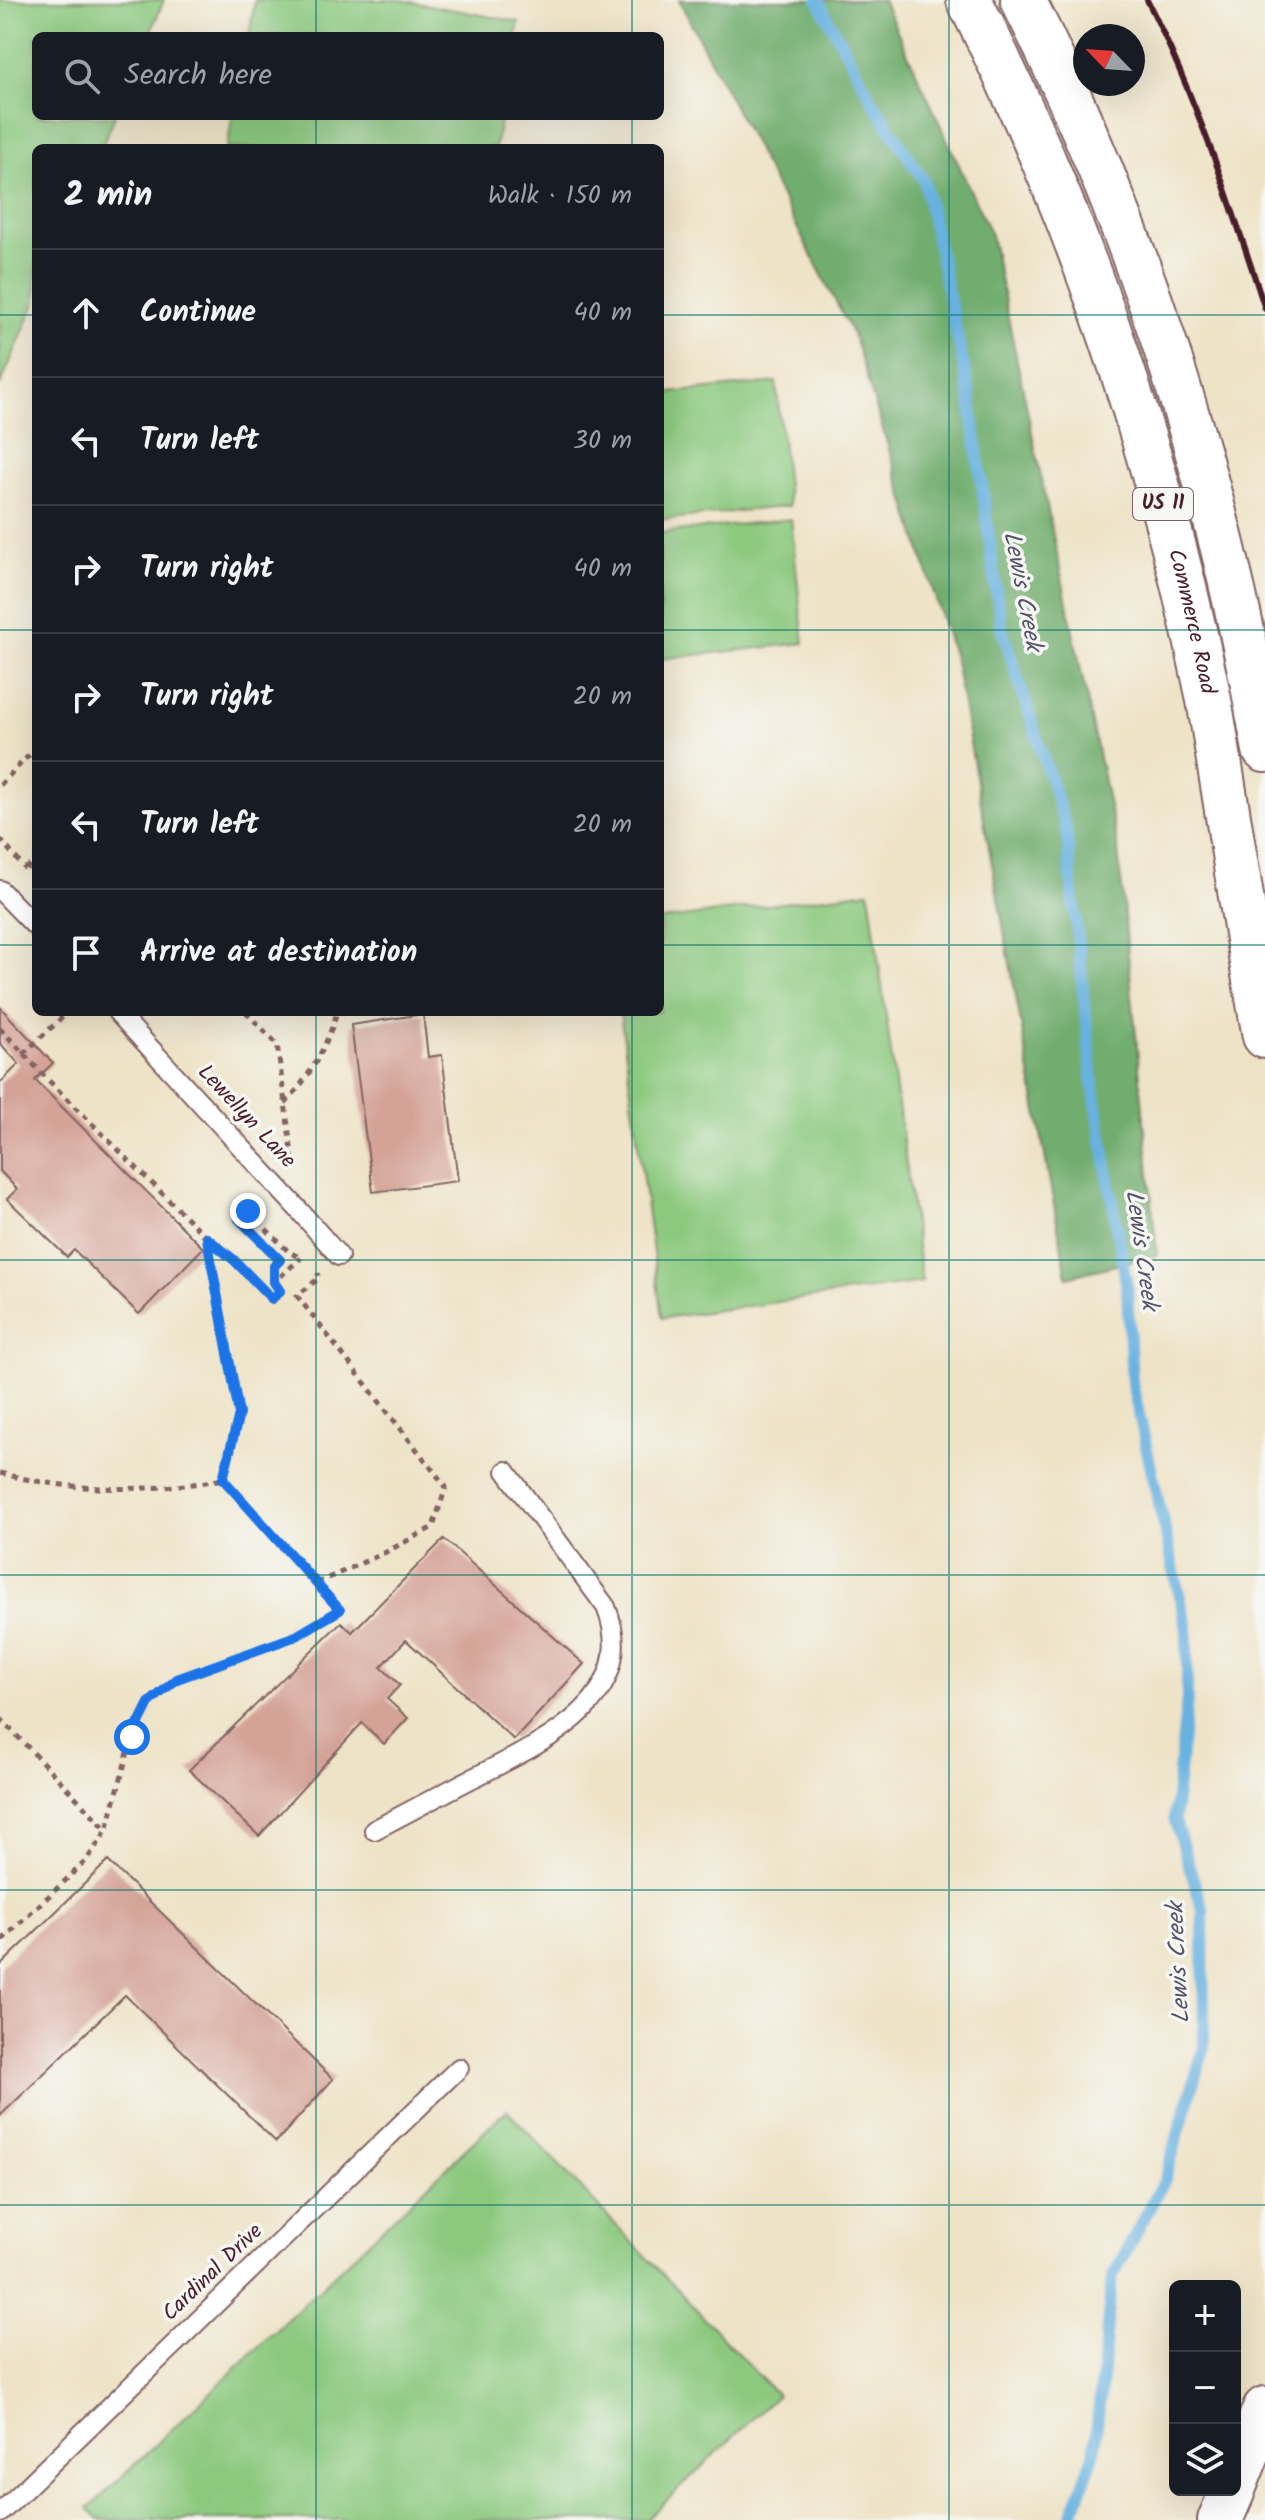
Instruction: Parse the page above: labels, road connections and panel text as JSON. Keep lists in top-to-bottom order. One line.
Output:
{"streets":{"main road":["US 11","Commerce Road"],"lane":["Lewellyn Lane","Cardinal Drive"]},"water":["Lewis Creek"],"north":"top left","page":{"search":"Search here","heading":["2 min","Walk · 150 m"],"list":[["Continue","40 m"],["Turn left","30 m"],["Turn right","40 m"],["Turn right","20 m"],["Turn left","20 m"],"Arrive at destination"],"map_buttons":["+","−"]}}
